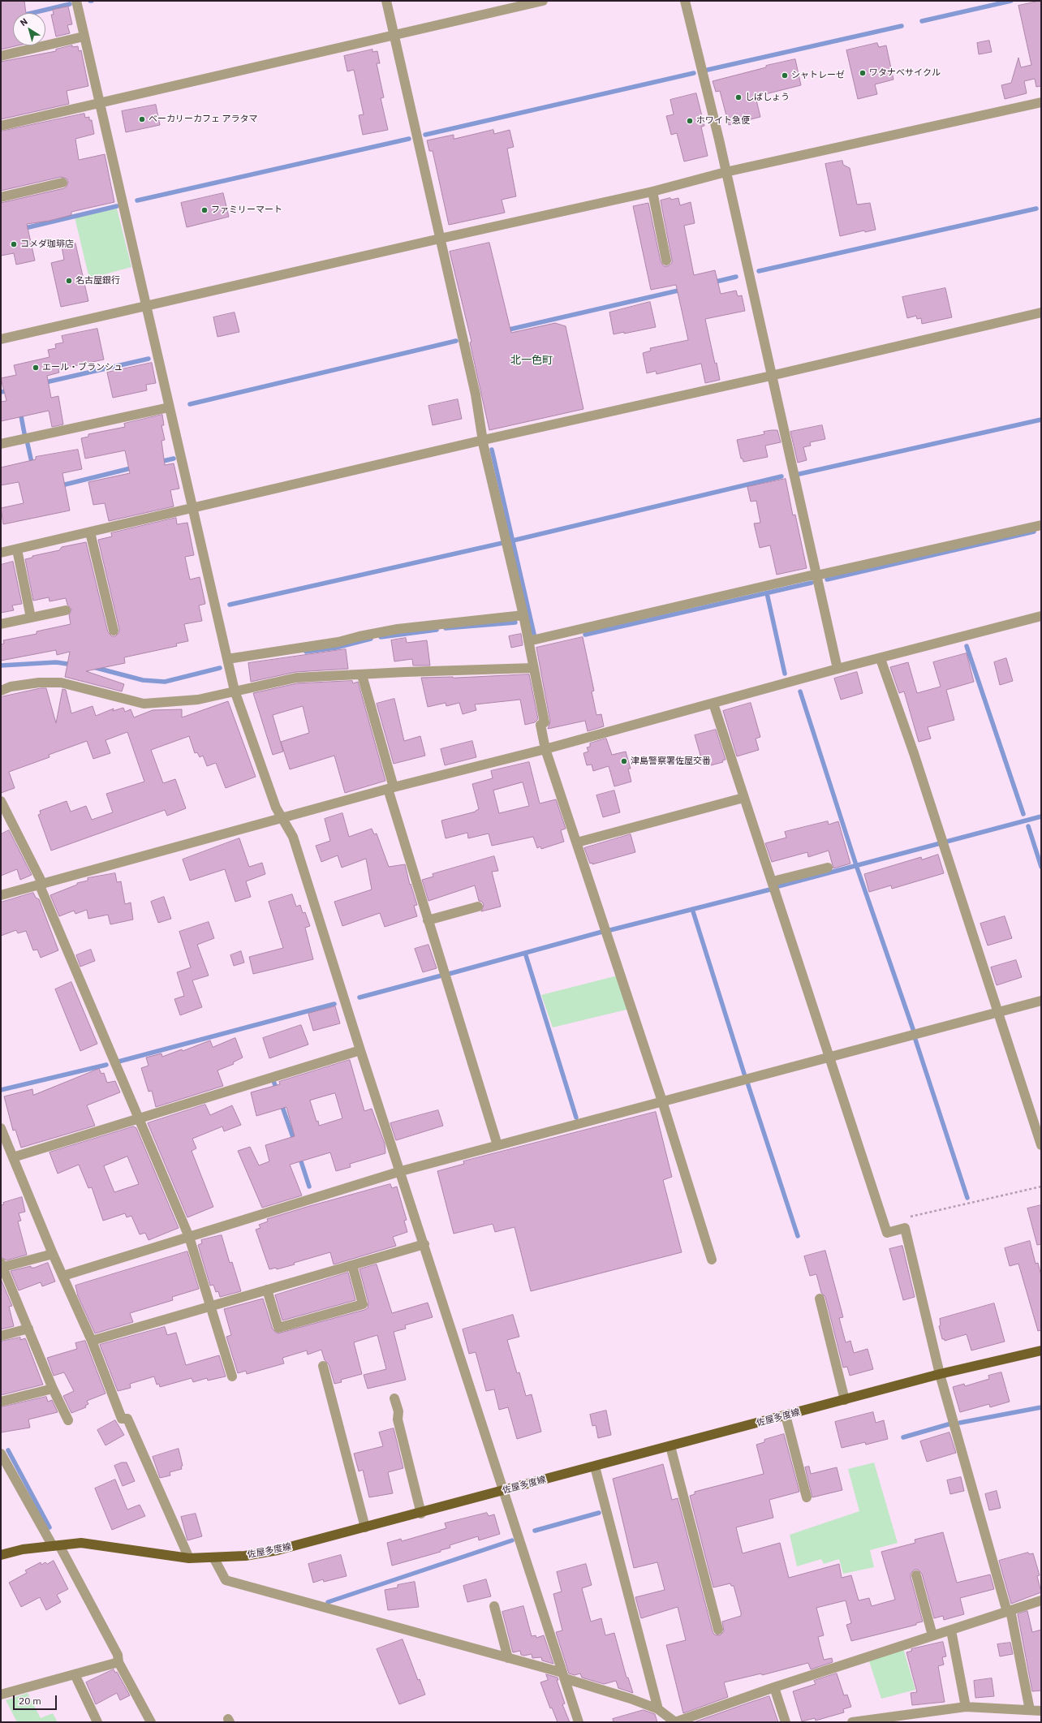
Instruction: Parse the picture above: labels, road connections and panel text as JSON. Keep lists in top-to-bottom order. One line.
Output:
{"streets":{"main road":["佐屋多度線"]},"districts":["北一色町"],"places":["ワタナベサイクル","シャトレーゼ","しばしょう","ベーカリーカフェ アラタマ","ホワイト急便","ファミリーマート","コメダ珈琲店","名古屋銀行","エール・ブランシュ","津島警察署佐屋交番"],"scale_bar":"20 m","north":"top left"}
